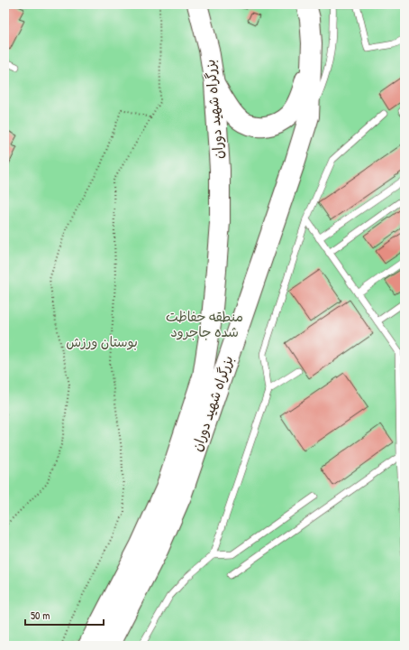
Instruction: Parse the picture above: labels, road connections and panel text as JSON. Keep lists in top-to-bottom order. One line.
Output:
{"streets":{"highway":["بزرگراه شهید دوران"]},"parks":["منطقه حفاظت شده جاجرود","بوستان ورزش"],"scale_bar":"50 m"}
